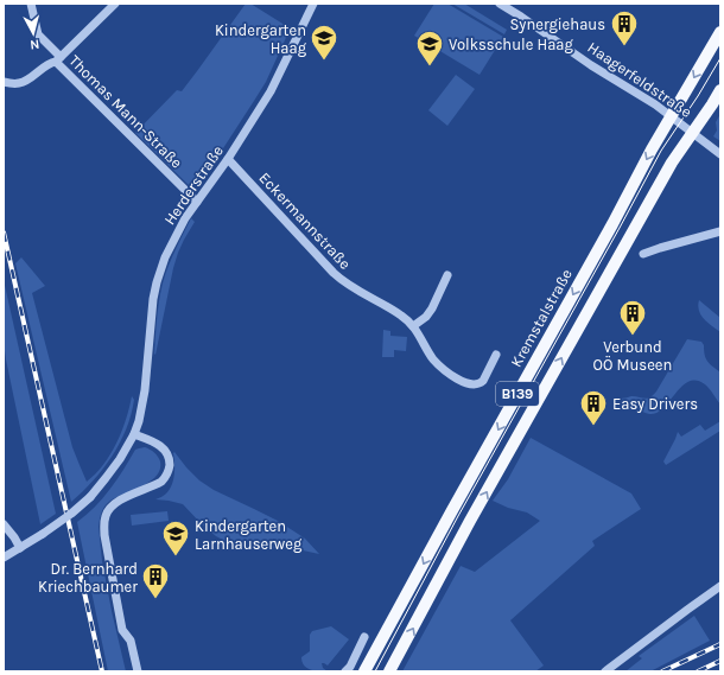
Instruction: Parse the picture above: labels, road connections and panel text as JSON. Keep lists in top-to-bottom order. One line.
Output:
{"streets":{"main road":["Kremstalstraße","B139"],"street":["Haagerfeldstraße","Thomas Mann-Straße","Herderstraße","Eckermannstraße"]},"crossings":[["Haagerfeldstraße","Kremstalstraße"],["Haagerfeldstraße","B139"],["Thomas Mann-Straße","Herderstraße"],["Herderstraße","Eckermannstraße"]],"places":{"building":["Synergiehaus","Verbund OÖ Museen","Easy Drivers","Dr. Bernhard Kriechbaumer"],"school or university":["Kindergarten Haag","Volksschule Haag","Kindergarten Larnhauserweg"]},"north":"bottom"}
